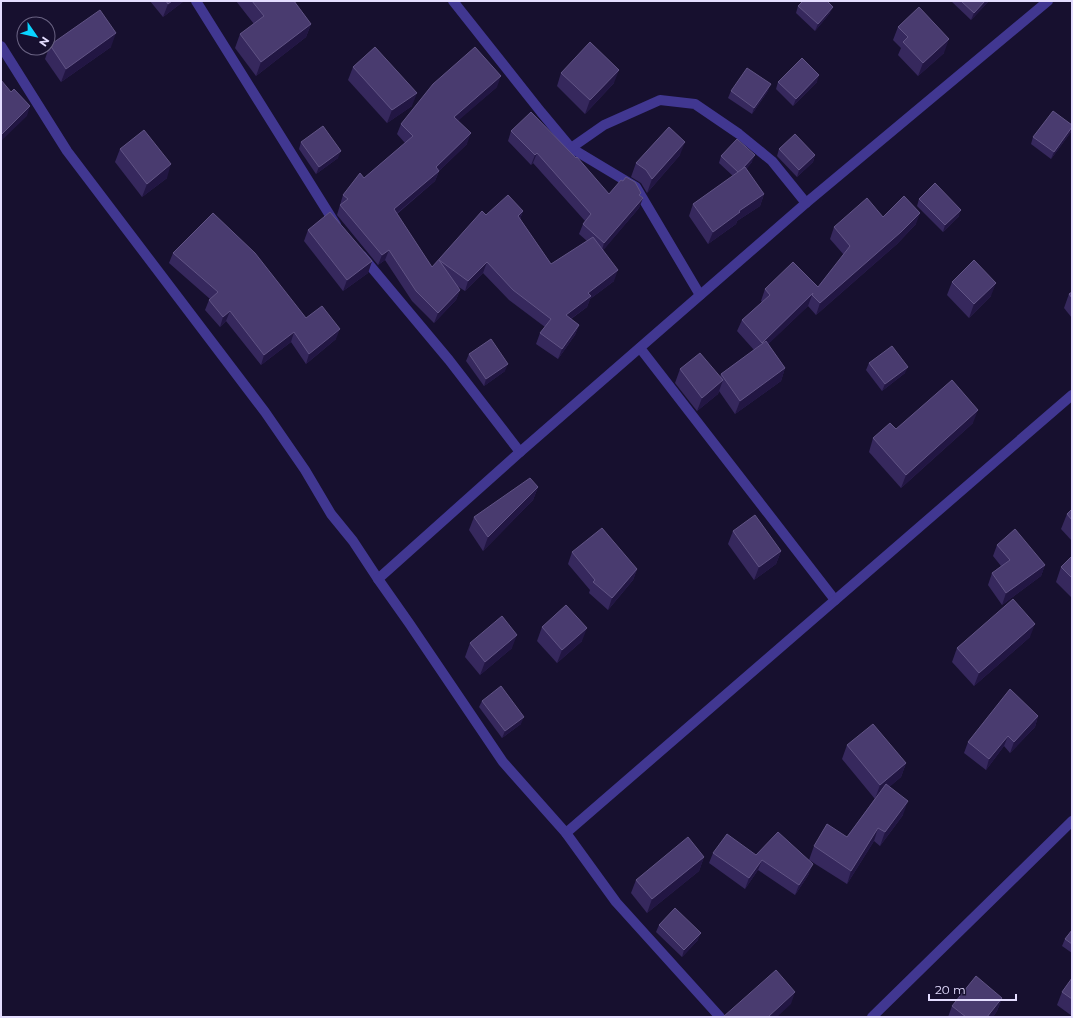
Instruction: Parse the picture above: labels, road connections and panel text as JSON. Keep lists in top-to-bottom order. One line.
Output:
{"scale_bar":"20 m","north":"bottom right"}
